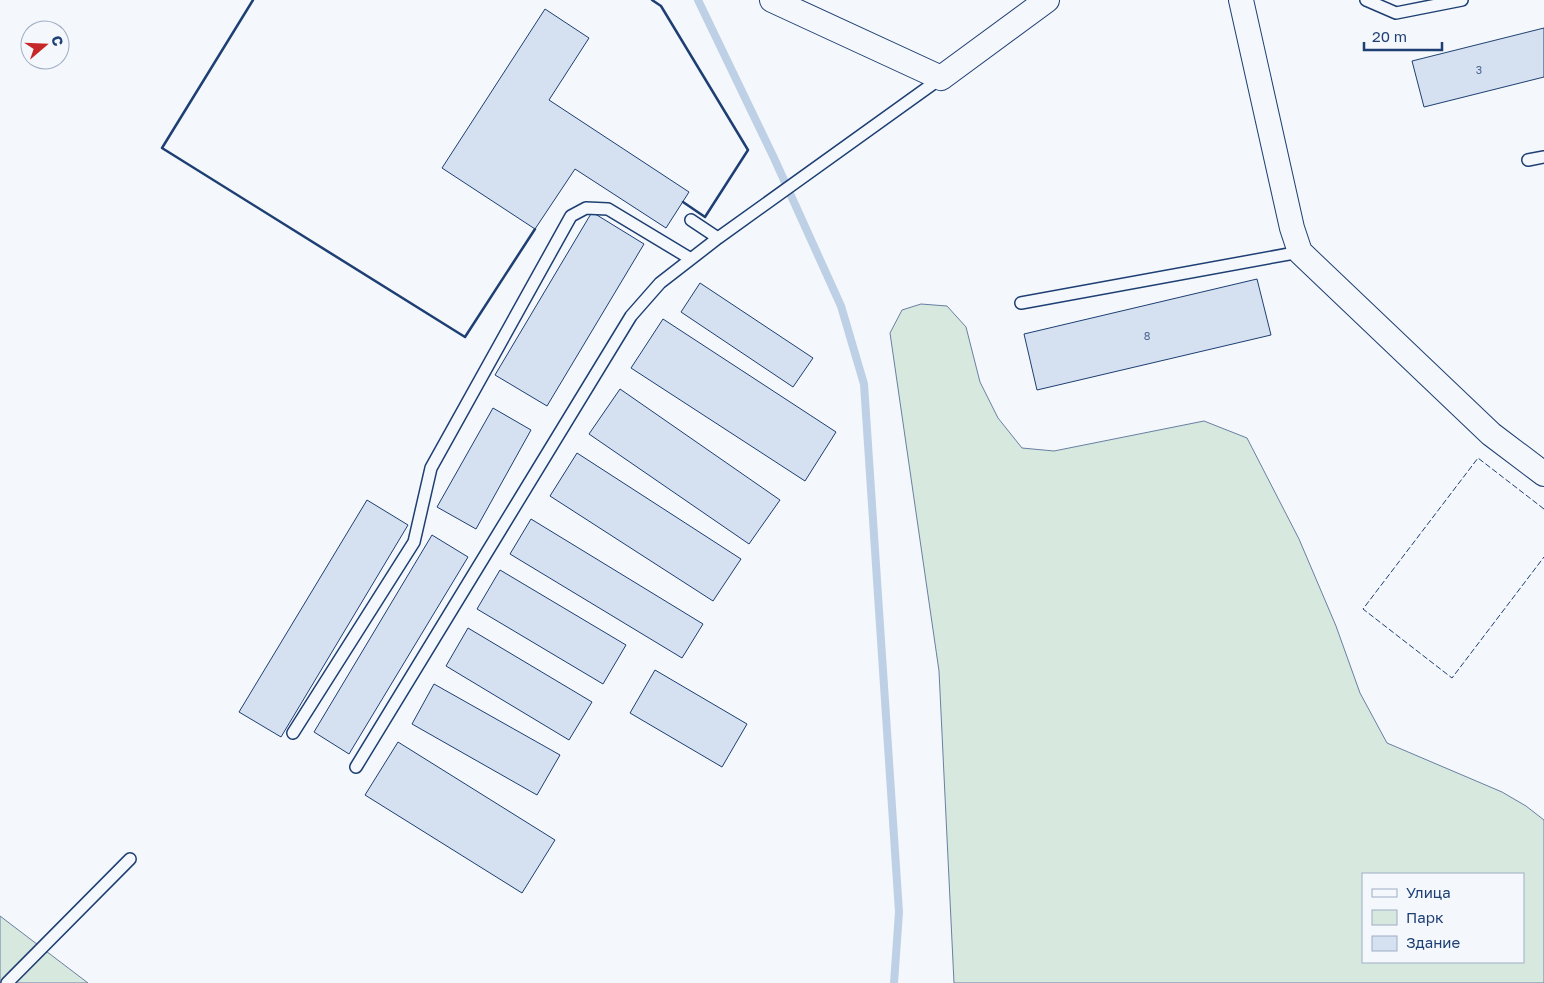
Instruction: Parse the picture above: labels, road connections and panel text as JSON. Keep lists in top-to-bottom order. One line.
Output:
{"house_numbers":["3","8"],"legend":["Улица","Парк","Здание"],"scale_bar":"20 m","north":"right"}
